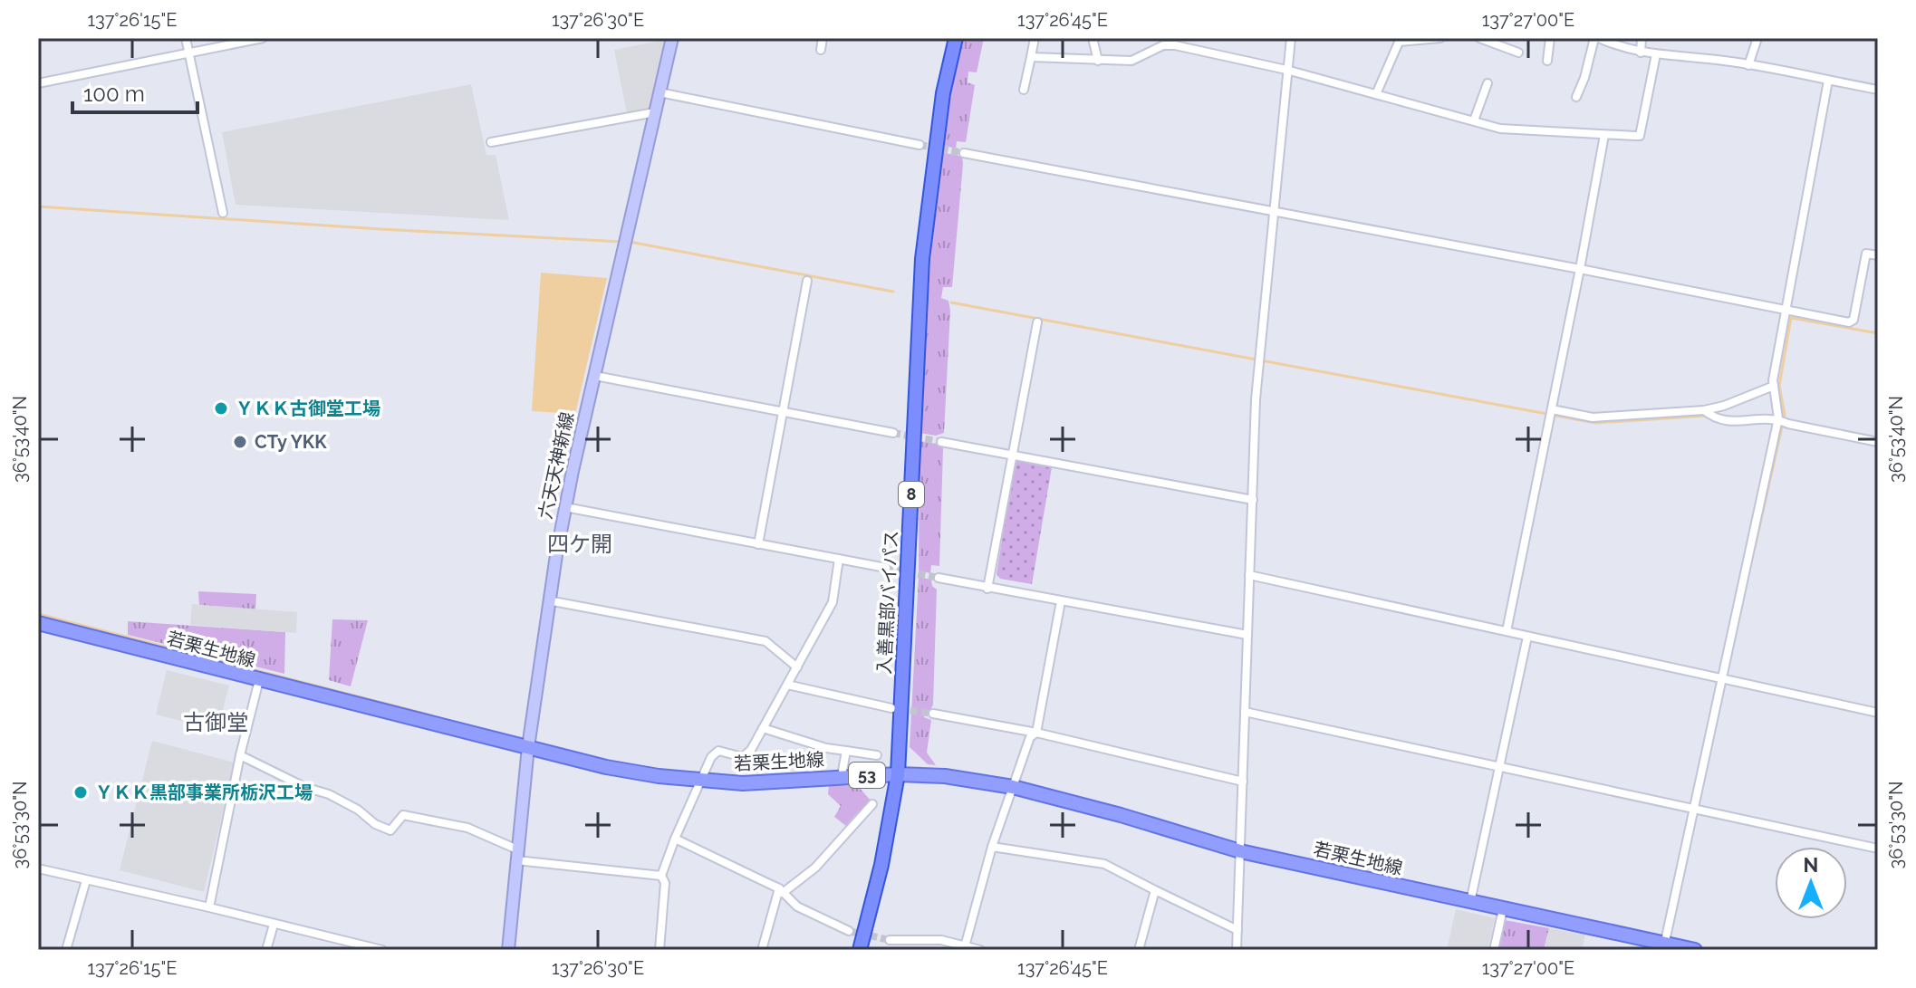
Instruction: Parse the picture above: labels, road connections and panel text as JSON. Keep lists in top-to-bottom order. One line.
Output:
{"streets":{"highway":["8","入善黒部バイパス"],"main road":["六天天神新線","若栗生地線","53"]},"crossings":[["六天天神新線","若栗生地線"],["入善黒部バイパス","若栗生地線"]],"districts":["四ケ開","古御堂"],"places":["ＹＫＫ古御堂工場","CTy YKK","ＹＫＫ黒部事業所栃沢工場"],"scale_bar":"100 m","north":"top","coordinates":["137°26'15\"E","137°26'30\"E","137°26'45\"E","137°27'00\"E","36°53'40\"N","36°53'30\"N"]}
